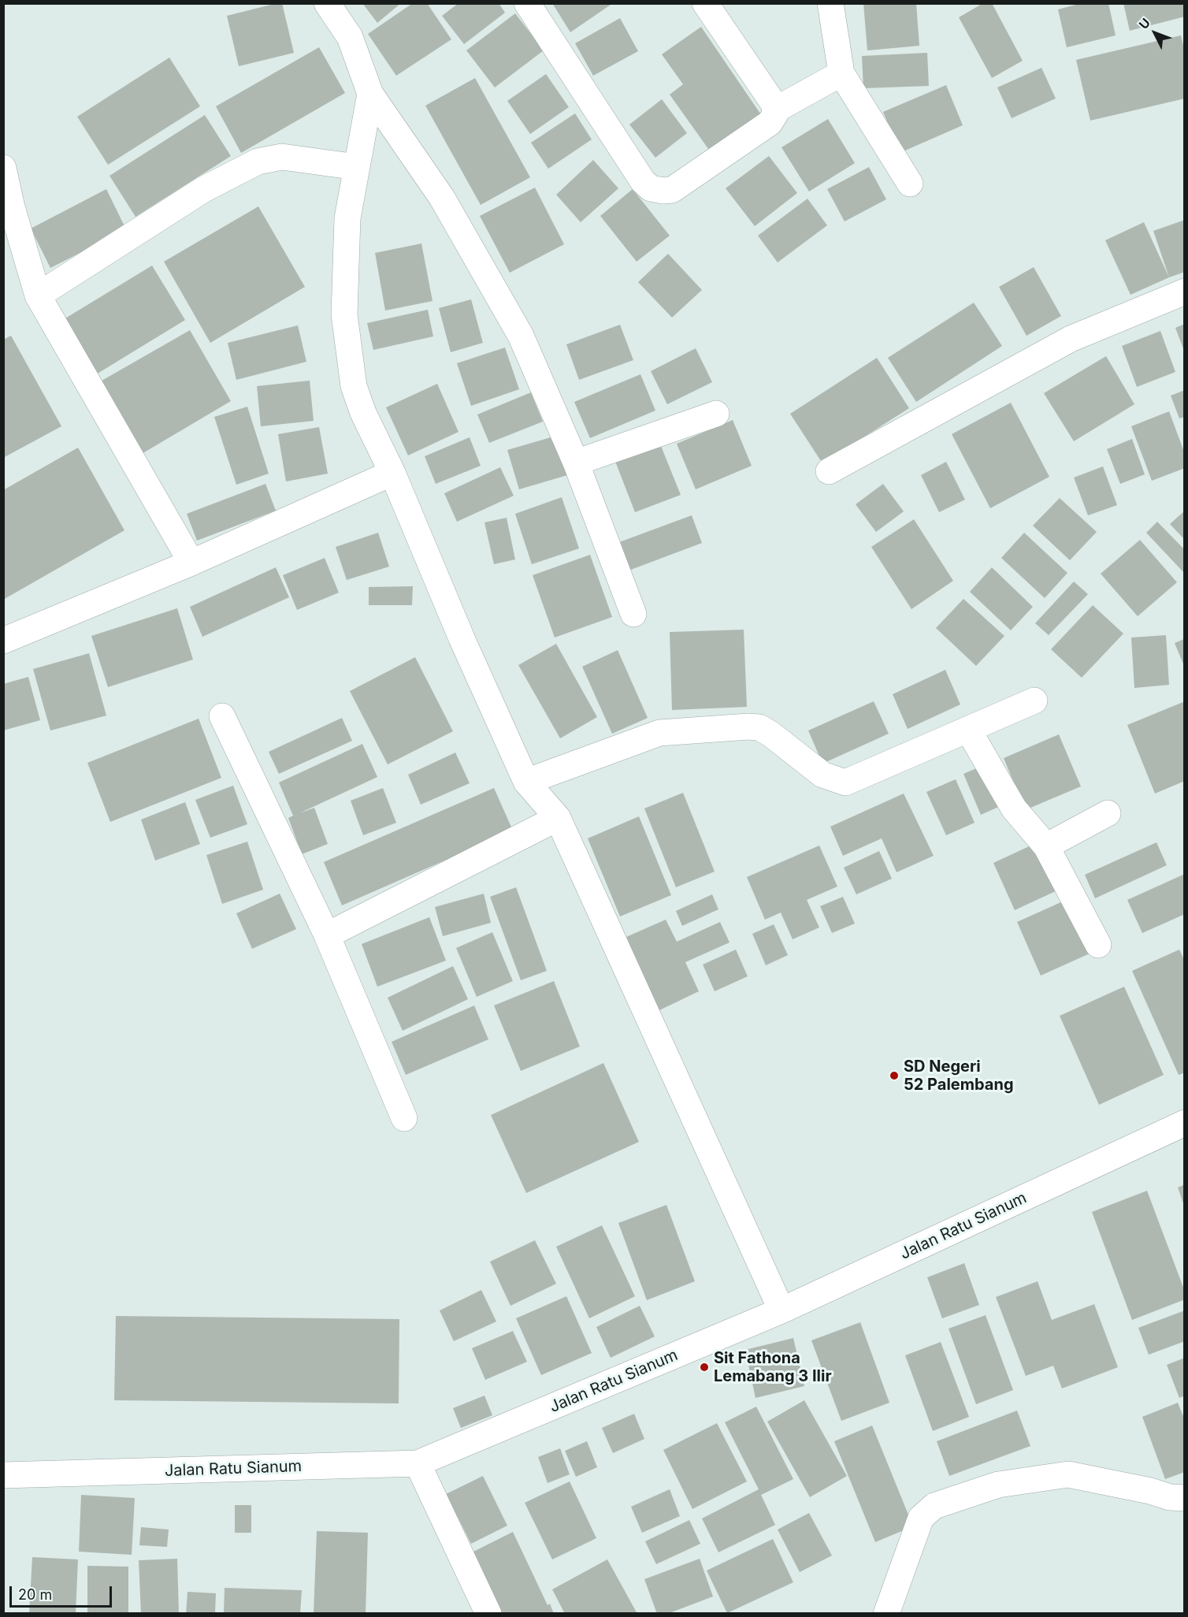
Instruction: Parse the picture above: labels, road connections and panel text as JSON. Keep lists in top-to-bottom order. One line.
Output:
{"streets":{"street":["Jalan Ratu Sianum"]},"places":["SD Negeri 52 Palembang","Sit Fathona Lemabang 3 Ilir"],"scale_bar":"20 m","north":"top left"}
